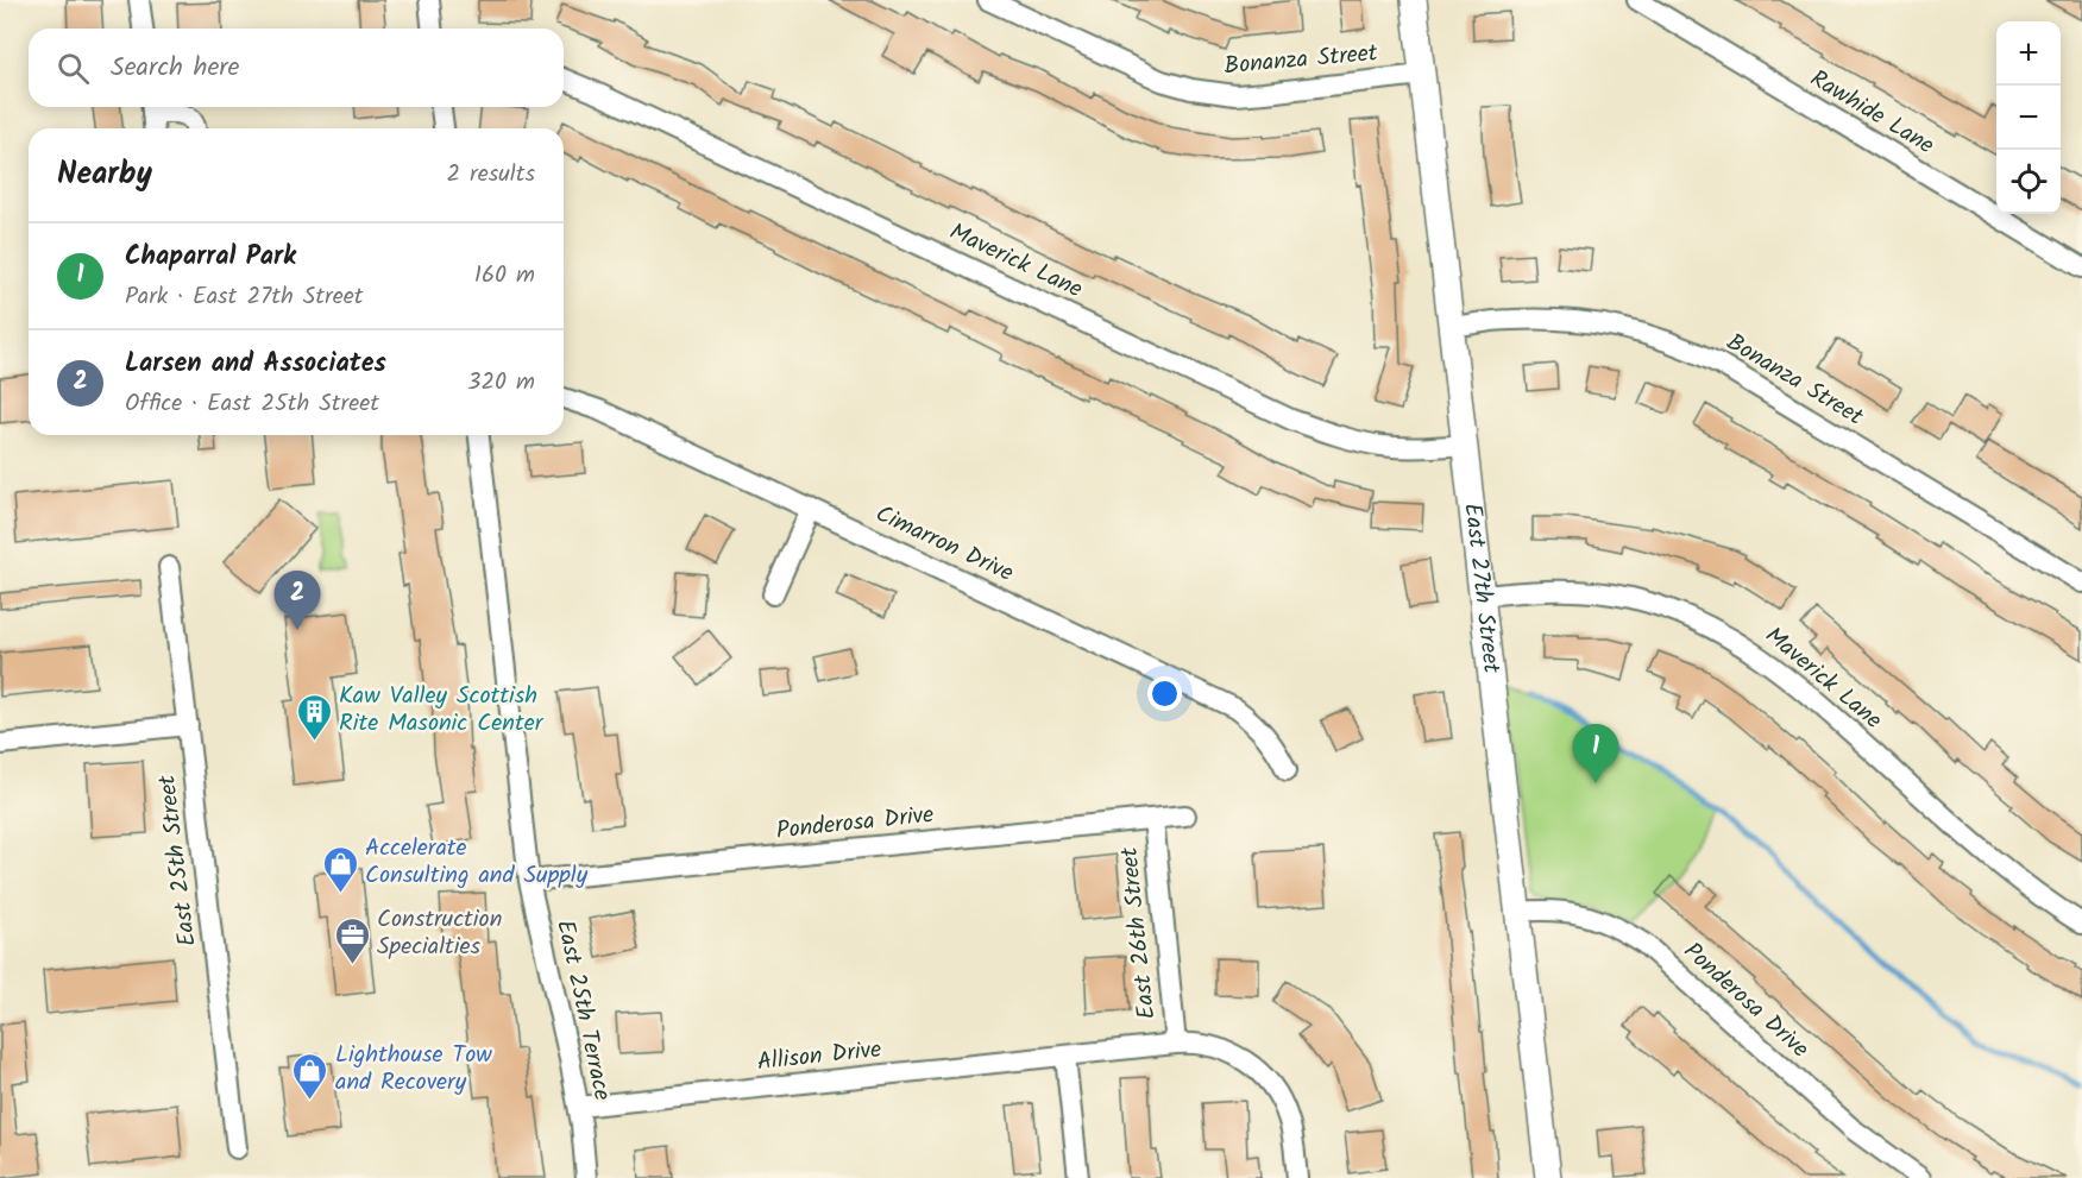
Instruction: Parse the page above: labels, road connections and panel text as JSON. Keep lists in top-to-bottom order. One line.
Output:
{"streets":{"street":["Bonanza Street","Rawhide Lane","Maverick Lane","Cimarron Drive","East 27th Street","Ponderosa Drive","East 25th Street","East 26th Street","East 25th Terrace","Allison Drive"]},"crossings":[["Bonanza Street","East 27th Street"],["Maverick Lane","East 27th Street"],["East 27th Street","Ponderosa Drive"],["Ponderosa Drive","East 26th Street"],["Ponderosa Drive","East 25th Terrace"],["East 26th Street","Allison Drive"],["East 25th Terrace","Allison Drive"]],"places":{"building":["Kaw Valley Scottish Rite Masonic Center"],"shop":["Accelerate Consulting and Supply","Lighthouse Tow and Recovery"],"office":["Construction Specialties"]},"page":{"map_buttons":["+","−"],"search":"Search here","heading":["Nearby","2 results"],"list":[{"mark":"1","name":"Chaparral Park","note":"Park · East 27th Street","value":"160 m"},{"mark":"2","name":"Larsen and Associates","note":"Office · East 25th Street","value":"320 m"}],"pins":["2","1"]}}
